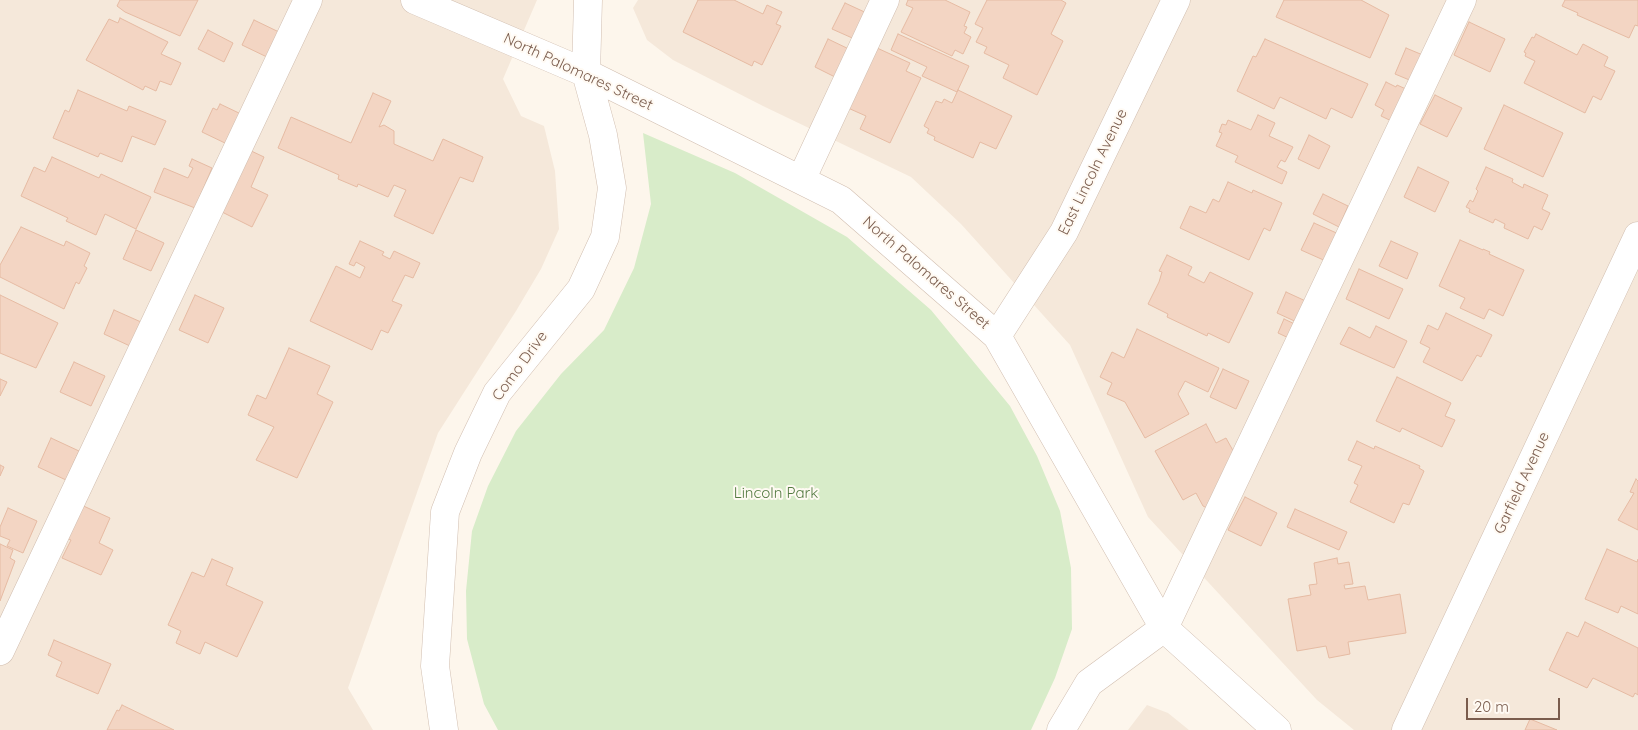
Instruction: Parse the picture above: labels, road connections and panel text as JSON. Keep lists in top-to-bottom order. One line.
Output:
{"streets":{"street":["North Palomares Street","East Lincoln Avenue","Como Drive","Garfield Avenue"]},"crossings":[["North Palomares Street","East Lincoln Avenue"],["North Palomares Street","Como Drive"]],"parks":["Lincoln Park"],"scale_bar":"20 m"}
